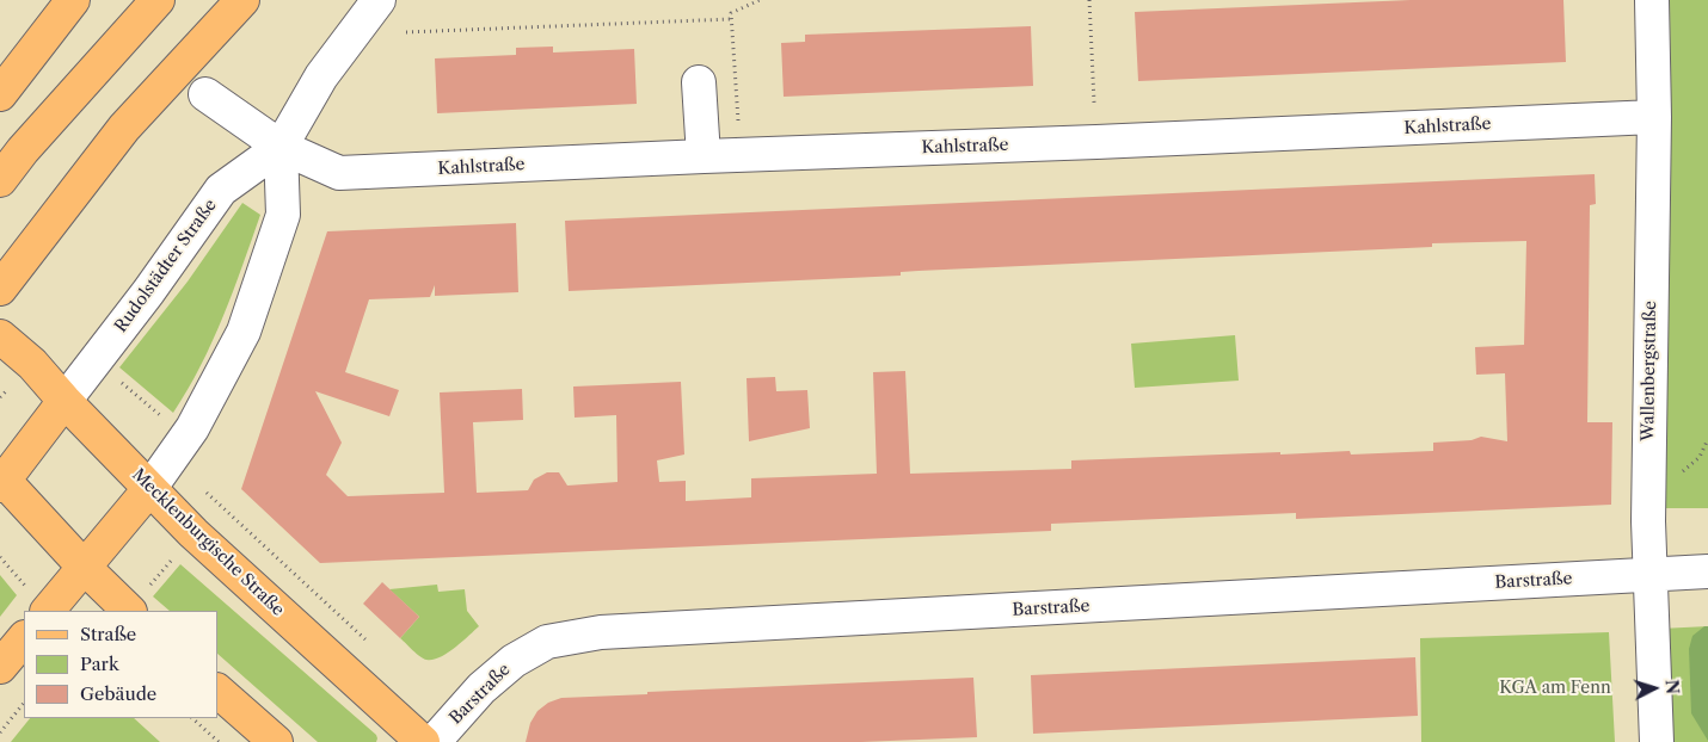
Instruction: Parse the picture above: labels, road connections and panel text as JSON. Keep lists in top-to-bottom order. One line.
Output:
{"streets":{"main road":["Mecklenburgische Straße"],"street":["Kahlstraße","Rudolstädter Straße","Wallenbergstraße","Barstraße"]},"crossings":[["Kahlstraße","Rudolstädter Straße"],["Kahlstraße","Wallenbergstraße"],["Rudolstädter Straße","Mecklenburgische Straße"],["Wallenbergstraße","Barstraße"]],"parks":["KGA am Fenn"],"legend":["Straße","Park","Gebäude"],"north":"right"}
